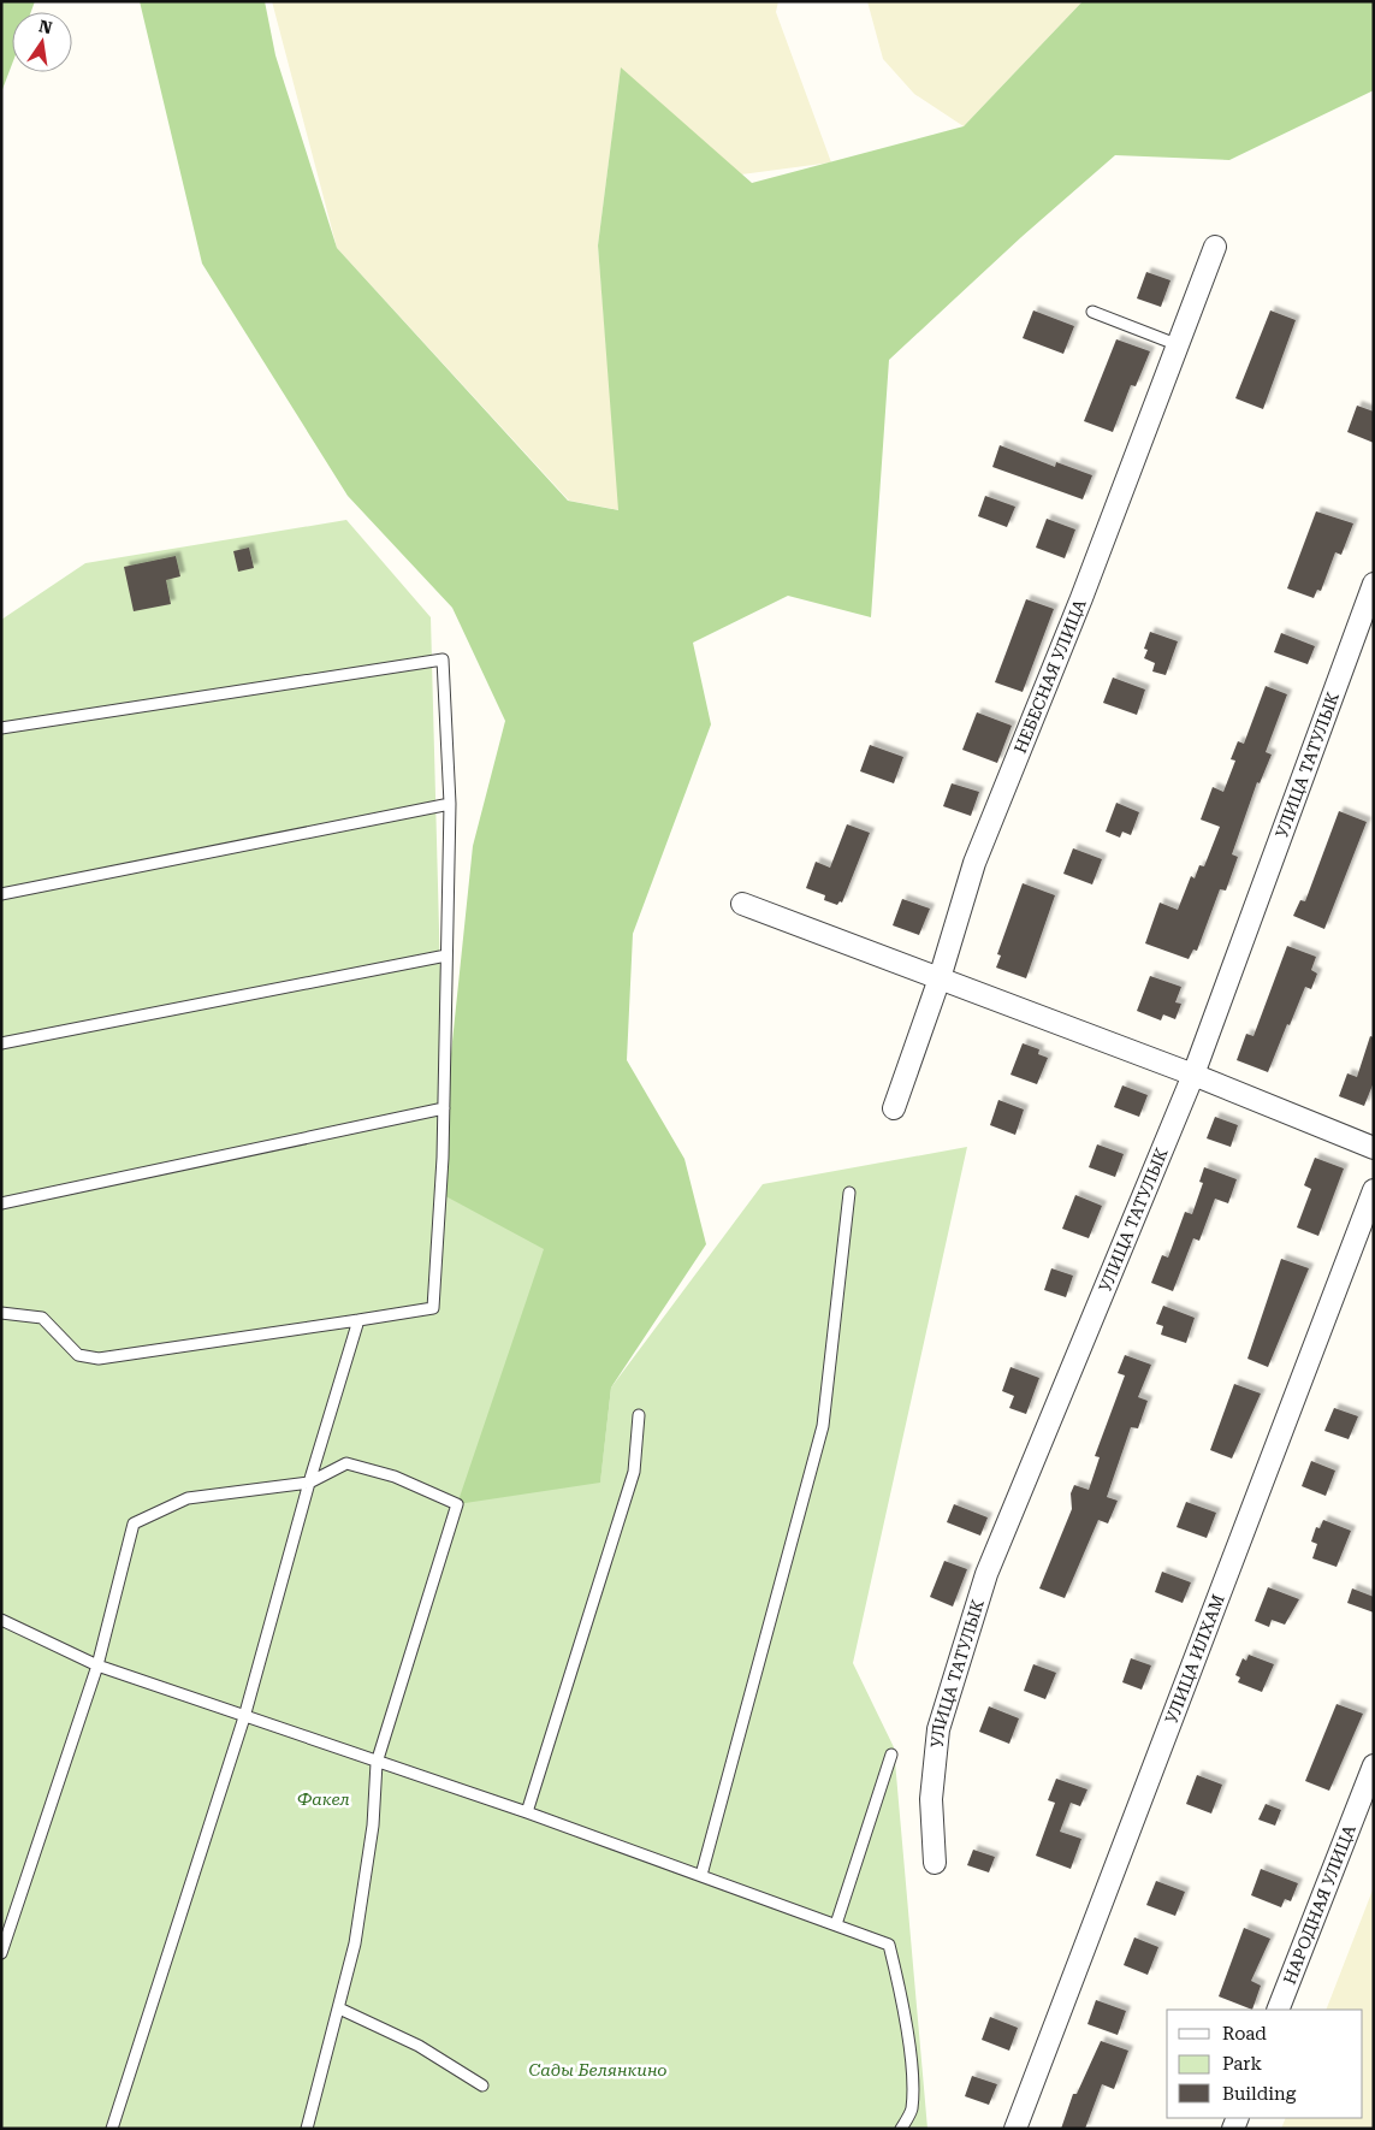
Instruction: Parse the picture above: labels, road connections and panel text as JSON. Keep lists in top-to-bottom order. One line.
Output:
{"streets":{"street":["НЕБЕСНАЯ УЛИЦА","УЛИЦА ТАТУЛЫК","УЛИЦА ИЛХАМ","НАРОДНАЯ УЛИЦА"]},"parks":["Факел","Сады Белянкино"],"legend":["Road","Park","Building"],"north":"top"}
